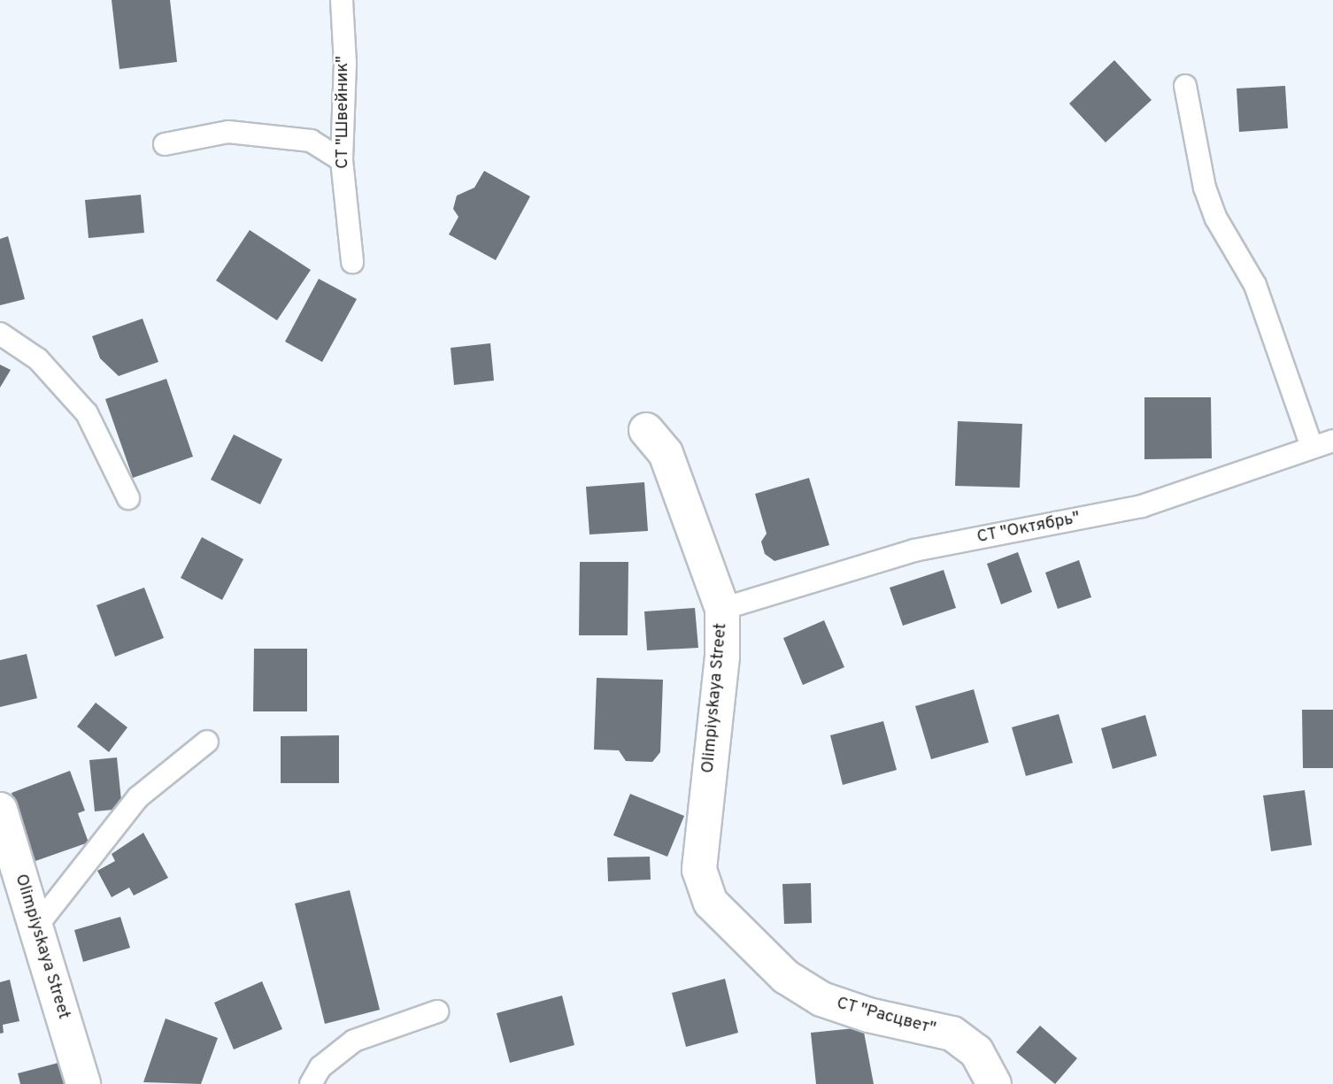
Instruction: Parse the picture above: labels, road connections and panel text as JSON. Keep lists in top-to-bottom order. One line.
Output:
{"streets":{"street":["Olimpiyskaya Street","СТ \"Расцвет\""],"lane":["СТ \"Швейник\"","СТ \"Октябрь\""]},"crossings":[["СТ \"Октябрь\"","Olimpiyskaya Street"],["Olimpiyskaya Street","СТ \"Расцвет\""]]}
